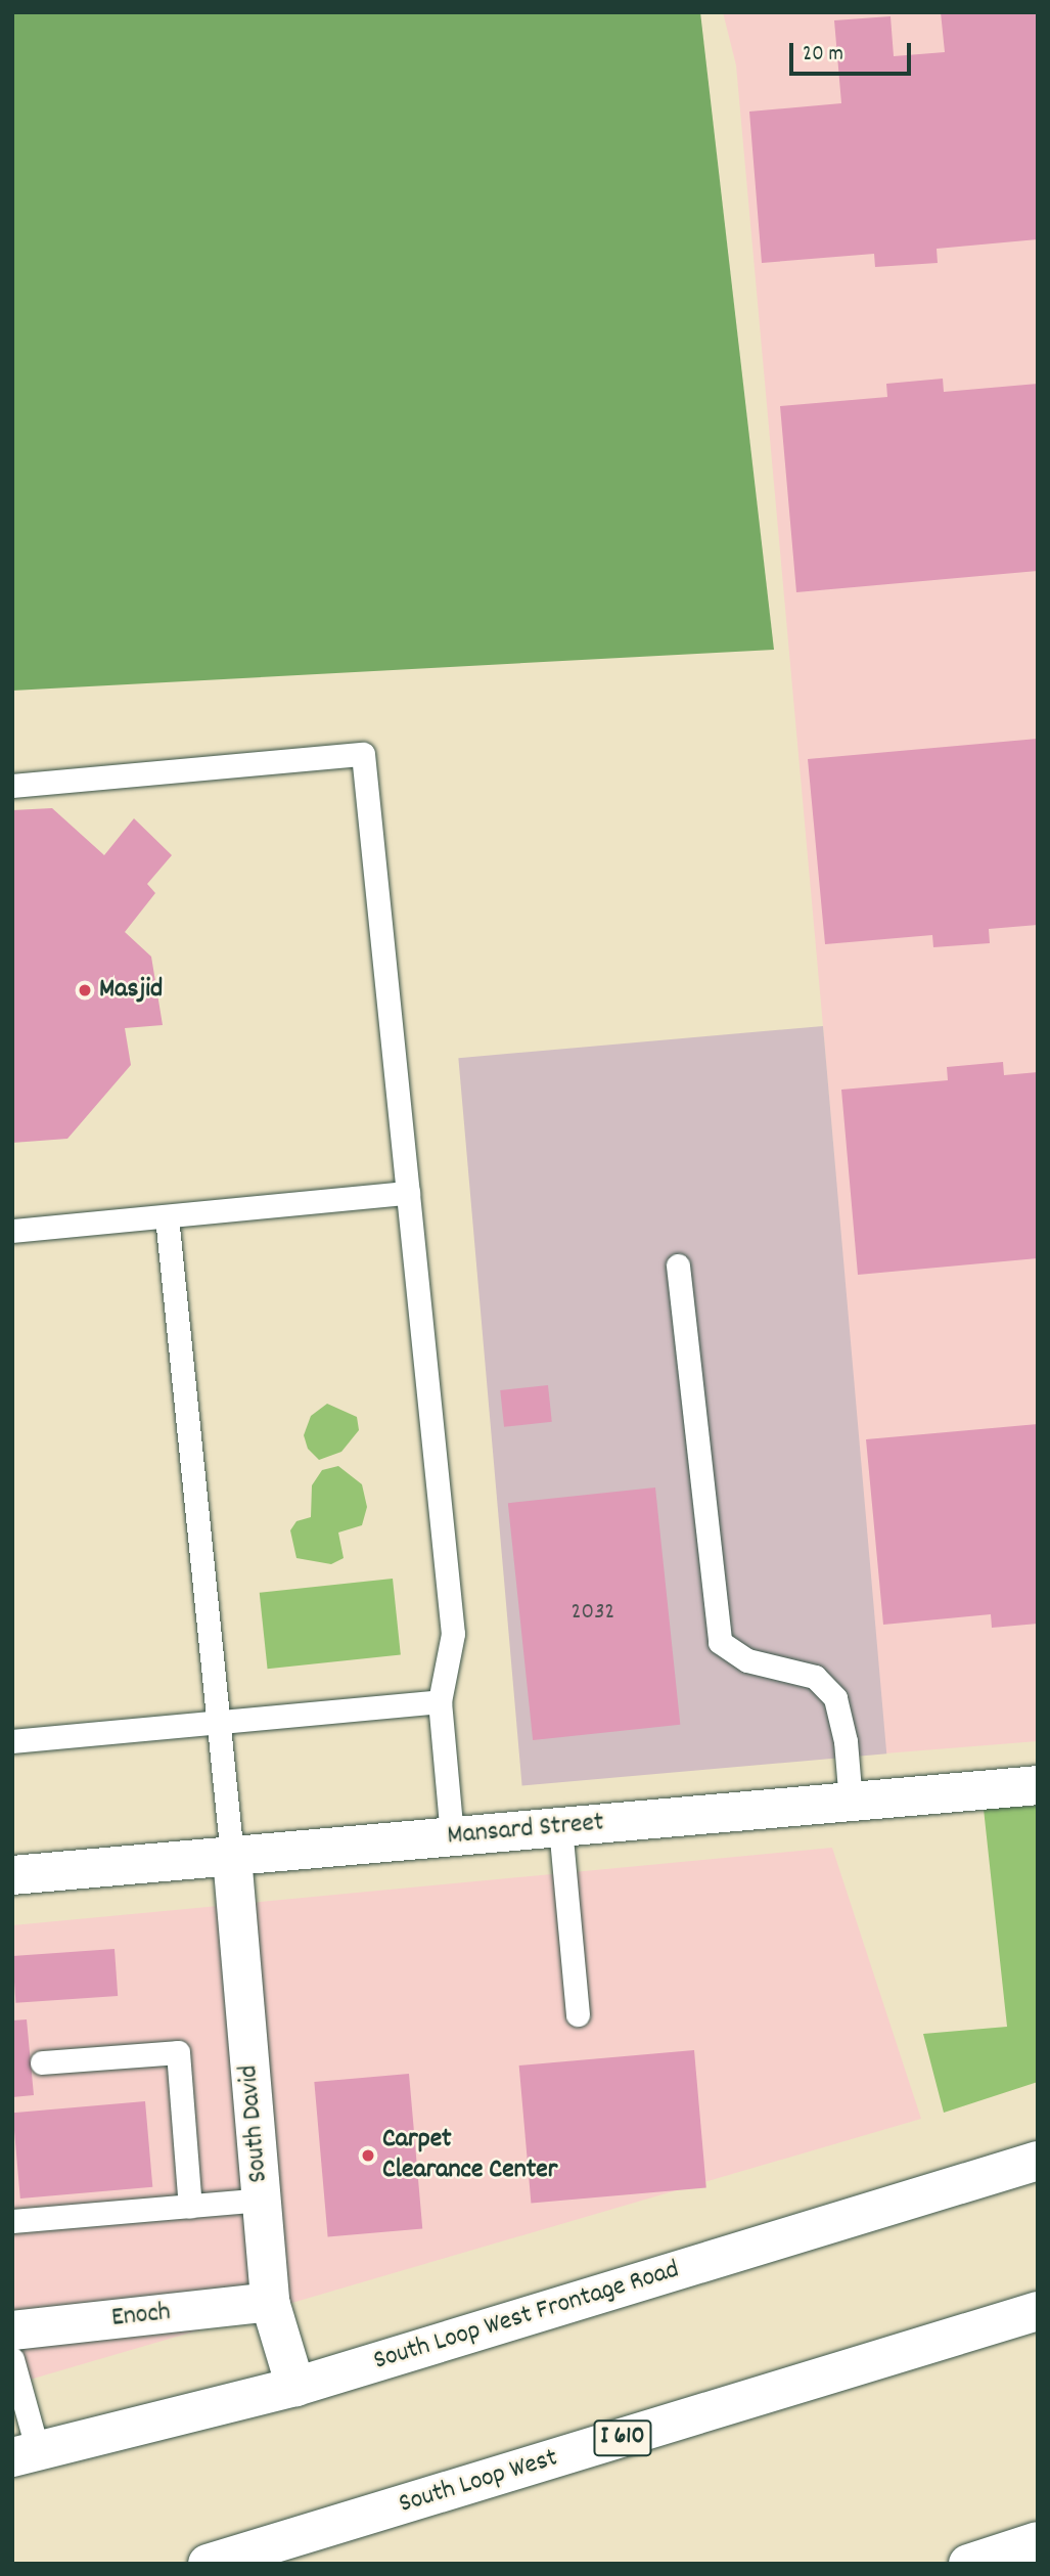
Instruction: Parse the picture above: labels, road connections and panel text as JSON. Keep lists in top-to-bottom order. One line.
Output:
{"streets":{"main road":["Mansard Street","South David","Enoch","South Loop West Frontage Road","I 610","South Loop West"]},"crossings":[["Mansard Street","South David"],["South David","Enoch"],["South David","South Loop West Frontage Road"]],"places":["Masjid","Carpet Clearance Center"],"house_numbers":["2032"],"scale_bar":"20 m"}
